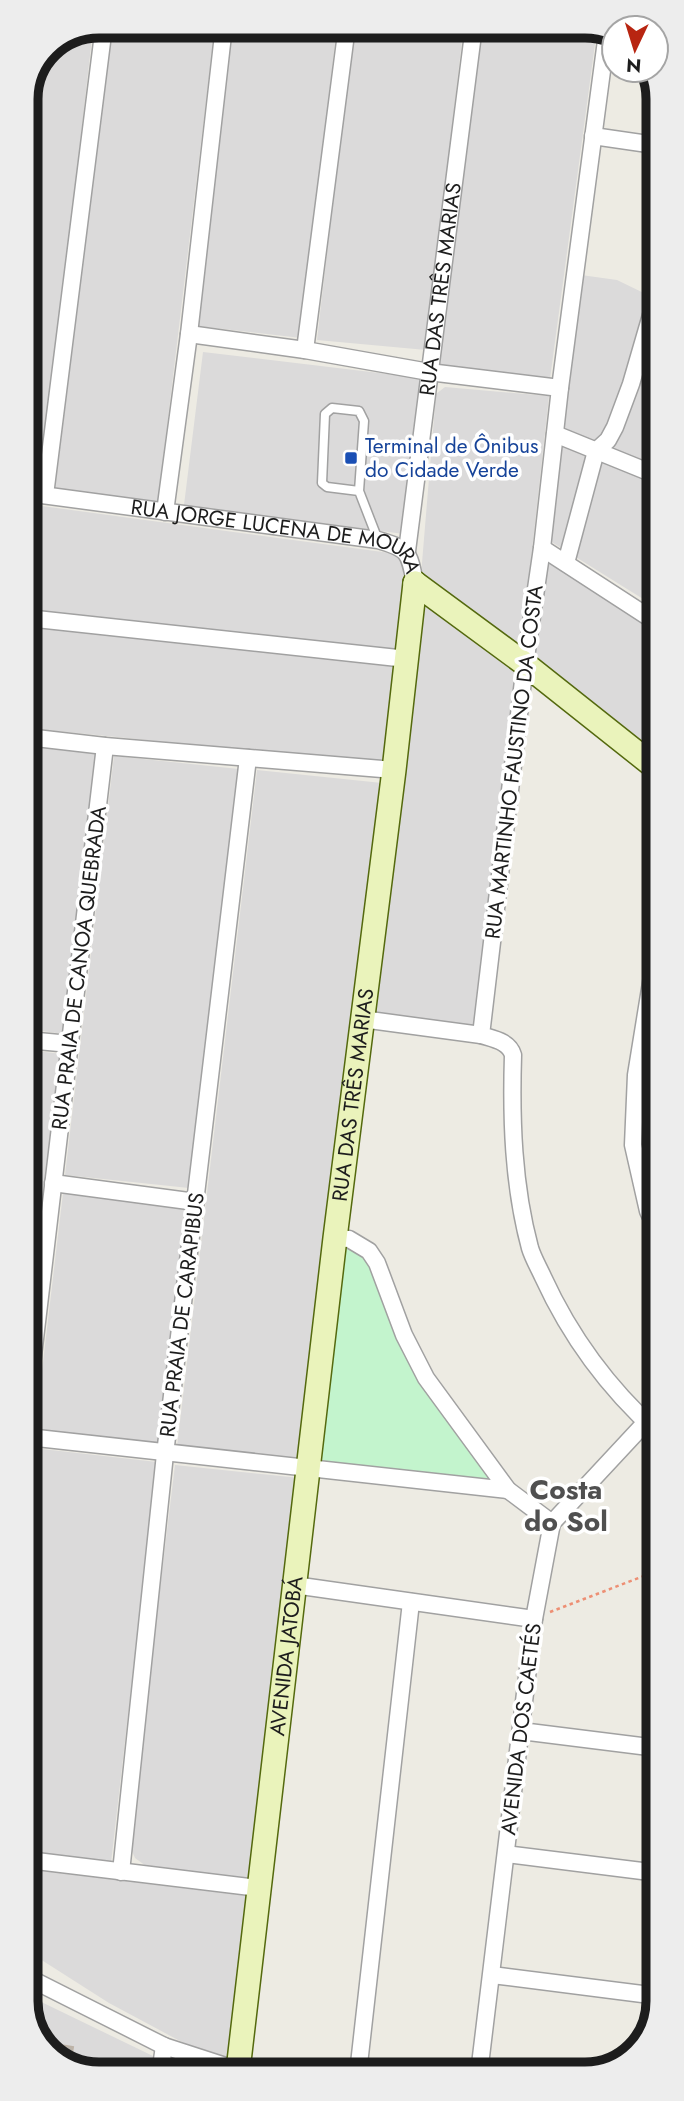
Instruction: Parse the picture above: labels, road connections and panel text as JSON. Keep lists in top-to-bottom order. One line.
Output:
{"streets":{"street":["RUA DAS TRÊS MARIAS","RUA JORGE LUCENA DE MOURA","RUA MARTINHO FAUSTINO DA COSTA","RUA PRAIA DE CANOA QUEBRADA","RUA PRAIA DE CARAPIBUS","AVENIDA JATOBÁ","AVENIDA DOS CAETÉS"]},"crossings":[["RUA DAS TRÊS MARIAS","RUA JORGE LUCENA DE MOURA"],["RUA DAS TRÊS MARIAS","AVENIDA JATOBÁ"],["RUA JORGE LUCENA DE MOURA","RUA MARTINHO FAUSTINO DA COSTA"]],"districts":["Costa do Sol"],"places":{"transit":["Terminal de Ônibus do Cidade Verde"]},"north":"bottom"}
